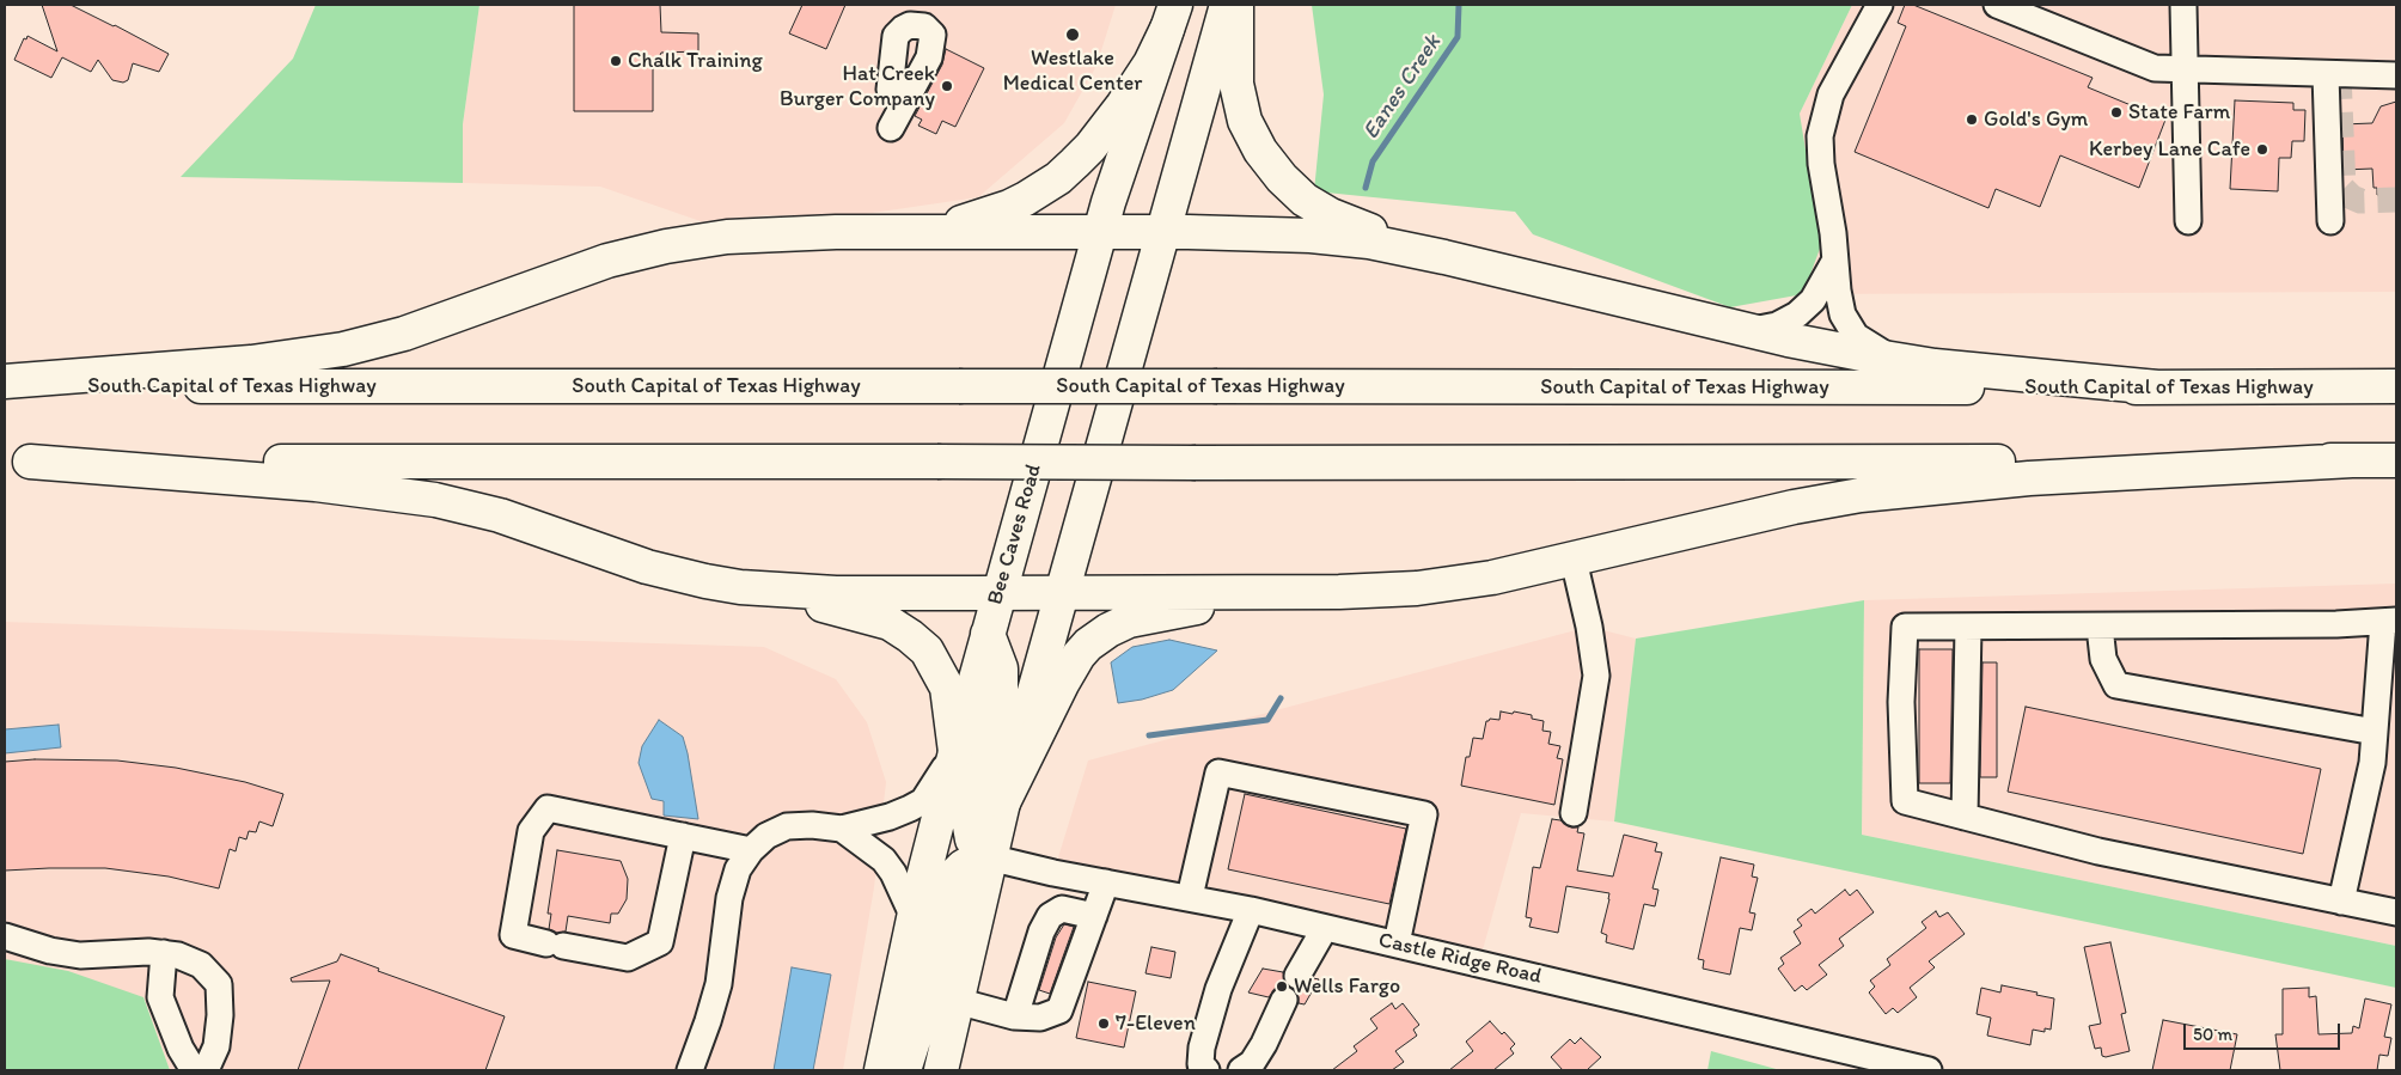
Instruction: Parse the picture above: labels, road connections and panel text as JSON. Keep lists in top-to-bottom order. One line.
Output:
{"streets":{"main road":["South Capital of Texas Highway","Bee Caves Road"],"street":["Castle Ridge Road"]},"water":["Eanes Creek"],"places":["Westlake Medical Center","Chalk Training","Hat Creek Burger Company","State Farm","Gold's Gym","Kerbey Lane Cafe","Wells Fargo","7-Eleven"],"scale_bar":"50 m"}
